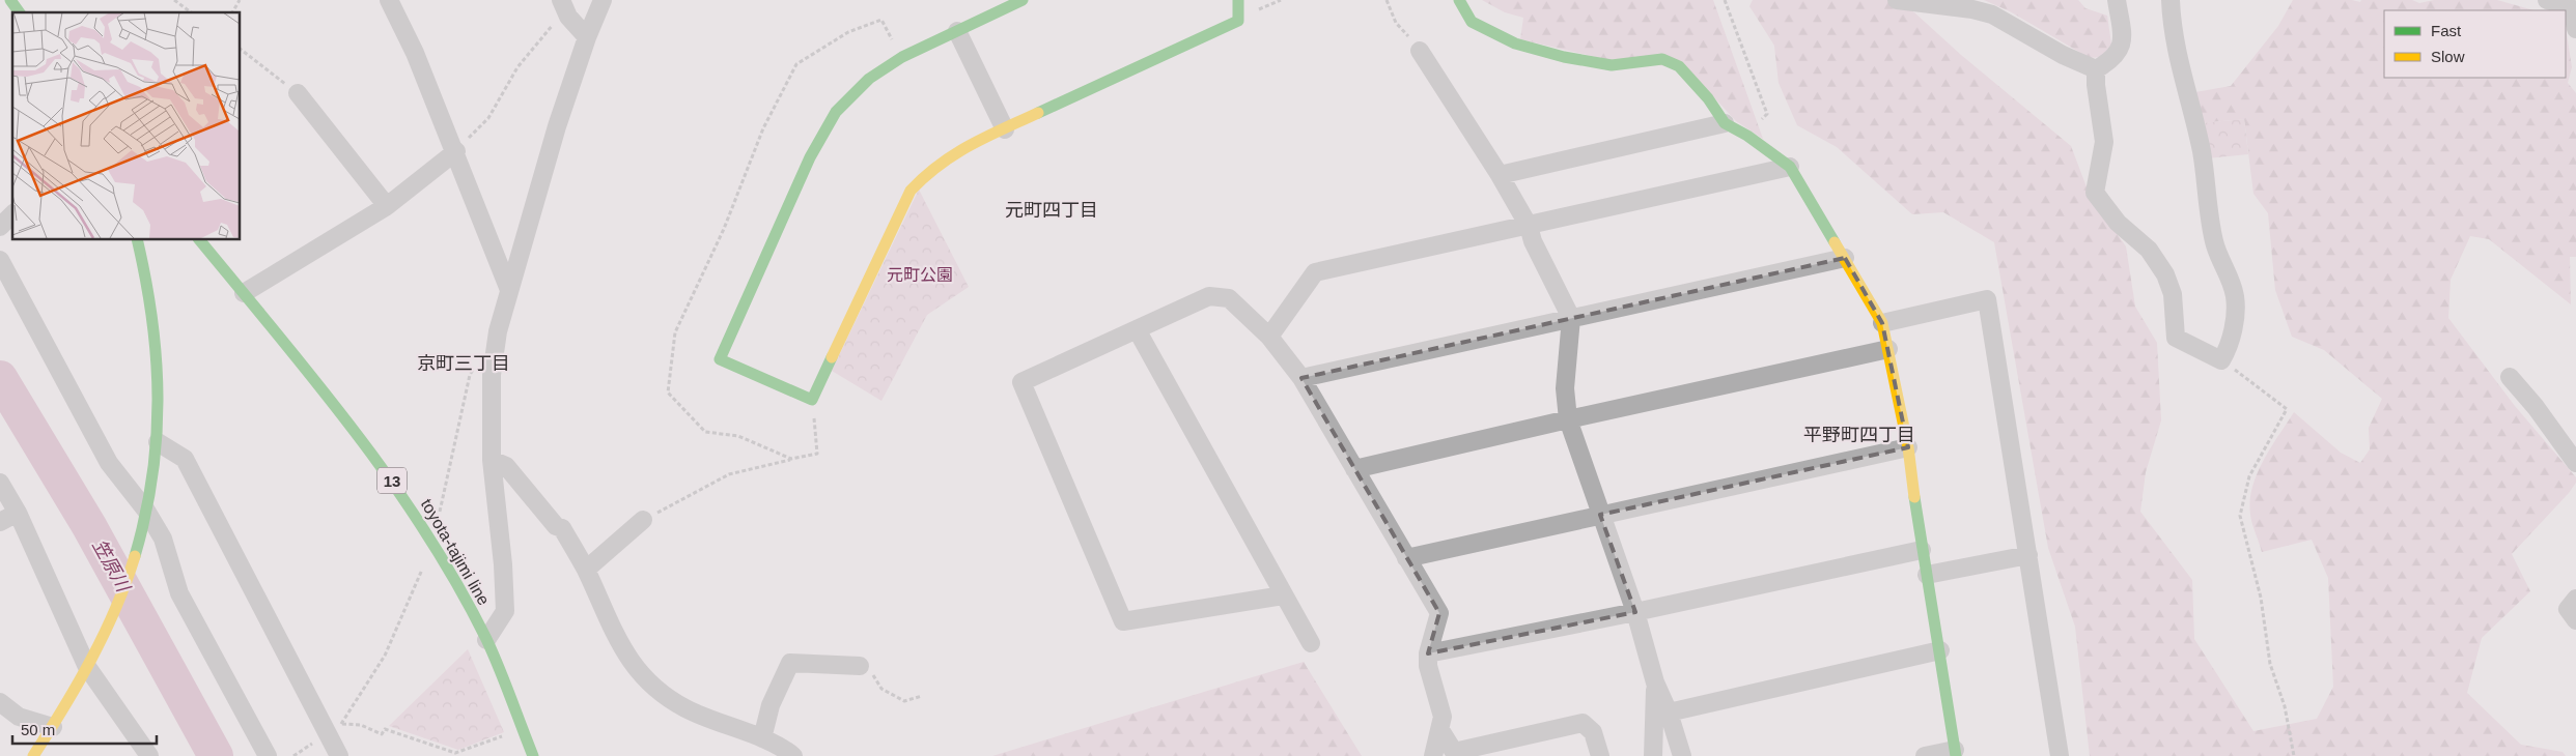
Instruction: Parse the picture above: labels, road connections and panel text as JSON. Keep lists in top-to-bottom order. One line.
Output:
{"streets":{"street":["13","toyota-tajimi line"]},"districts":["元町四丁目","京町三丁目","平野町四丁目"],"water":["笠原川"],"parks":["元町公園"],"legend":["Fast","Slow"],"scale_bar":"50 m"}
